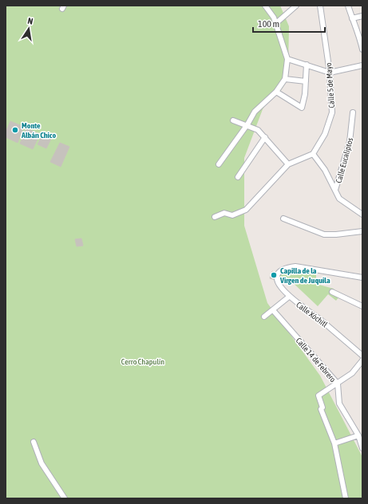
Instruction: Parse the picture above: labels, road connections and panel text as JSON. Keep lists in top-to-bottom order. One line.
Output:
{"streets":{"street":["Calle 5 de Mayo","Calle Eucaliptos","Calle Xóchitl","Calle 14 de Febrero"]},"crossings":[["Calle 5 de Mayo","Calle Eucaliptos"]],"parks":["Cerro Chapulín"],"places":["Monte Albán Chico","Capilla de la Virgen de Juquila"],"scale_bar":"100 m","north":"top"}
